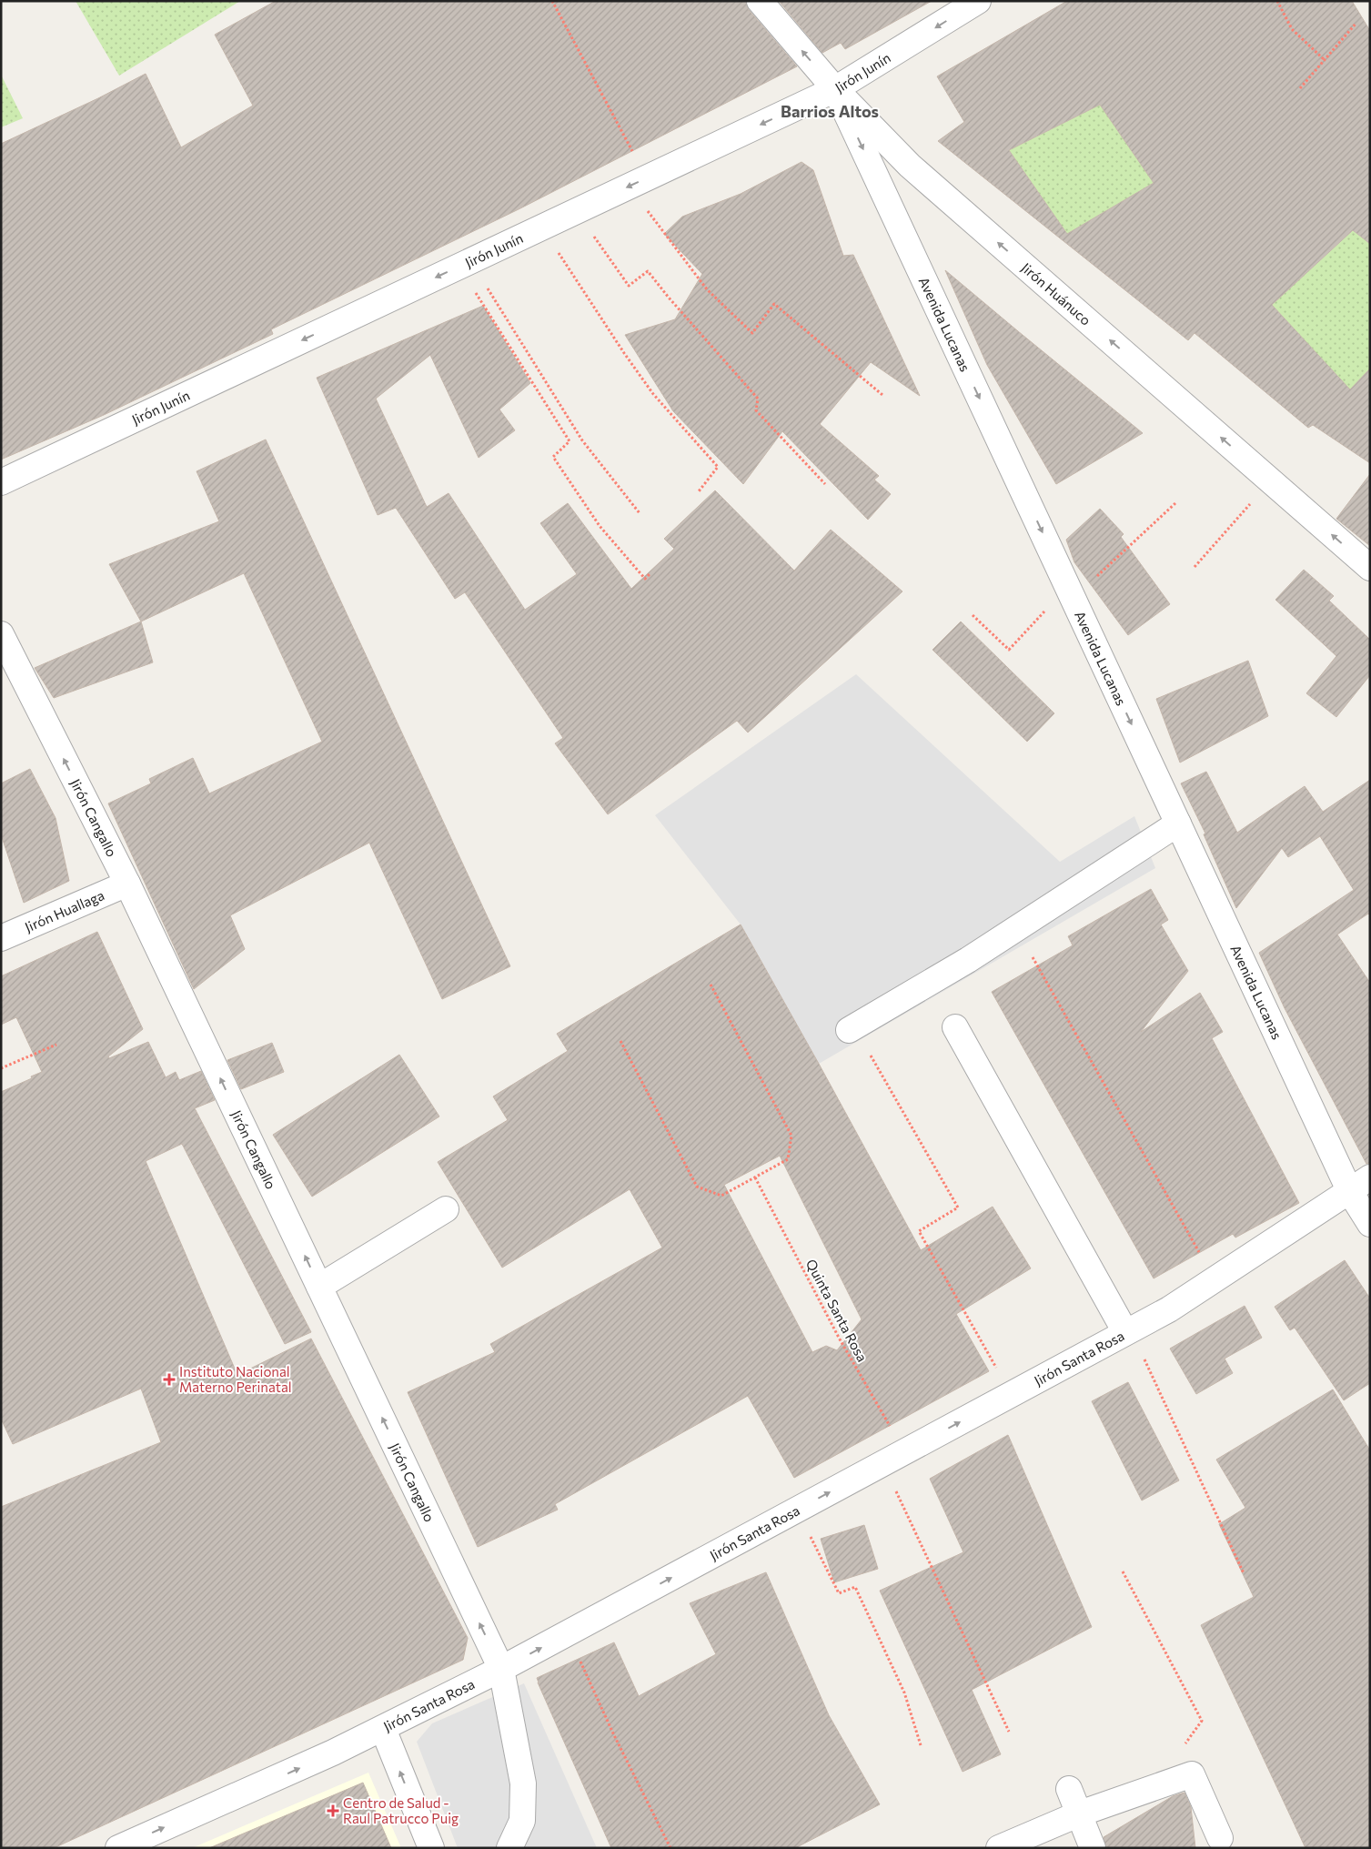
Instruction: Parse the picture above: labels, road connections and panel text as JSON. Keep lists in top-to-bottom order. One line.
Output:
{"streets":{"street":["Jirón Junín","Jirón Huánuco","Avenida Lucanas","Jirón Cangallo","Jirón Huallaga","Jirón Santa Rosa"],"path":["Quinta Santa Rosa"]},"crossings":[["Jirón Junín","Jirón Huánuco"],["Jirón Junín","Avenida Lucanas"],["Jirón Huánuco","Avenida Lucanas"],["Avenida Lucanas","Jirón Santa Rosa"],["Jirón Cangallo","Jirón Huallaga"],["Jirón Cangallo","Jirón Santa Rosa"],["Quinta Santa Rosa","Jirón Santa Rosa"]],"one_way":["Jirón Junín","Jirón Huánuco","Avenida Lucanas","Jirón Cangallo","Jirón Santa Rosa"],"districts":["Barrios Altos"],"places":{"health":["Instituto Nacional Materno Perinatal","Centro de Salud - Raul Patrucco Puig"]}}
